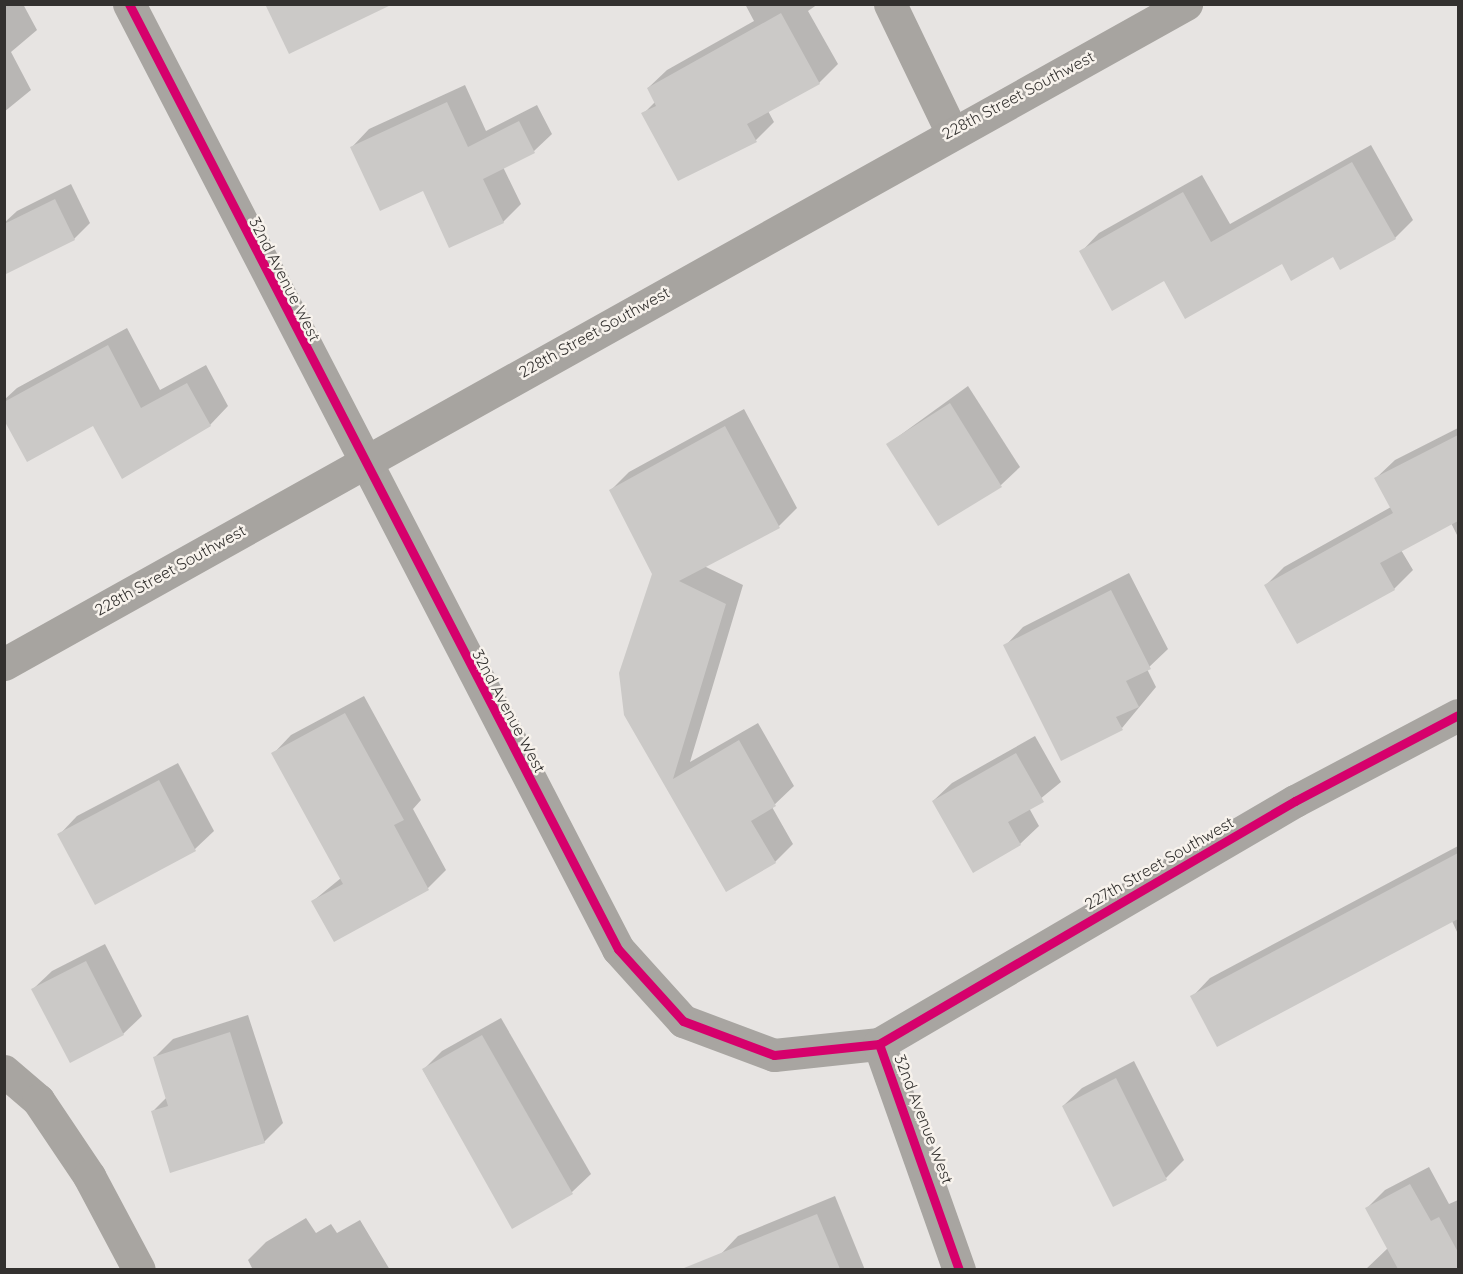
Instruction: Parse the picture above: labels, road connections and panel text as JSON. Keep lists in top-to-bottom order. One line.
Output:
{"streets":{"main road":["228th Street Southwest"],"street":["32nd Avenue West","227th Street Southwest"]},"crossings":[["228th Street Southwest","32nd Avenue West"],["32nd Avenue West","227th Street Southwest"]]}
